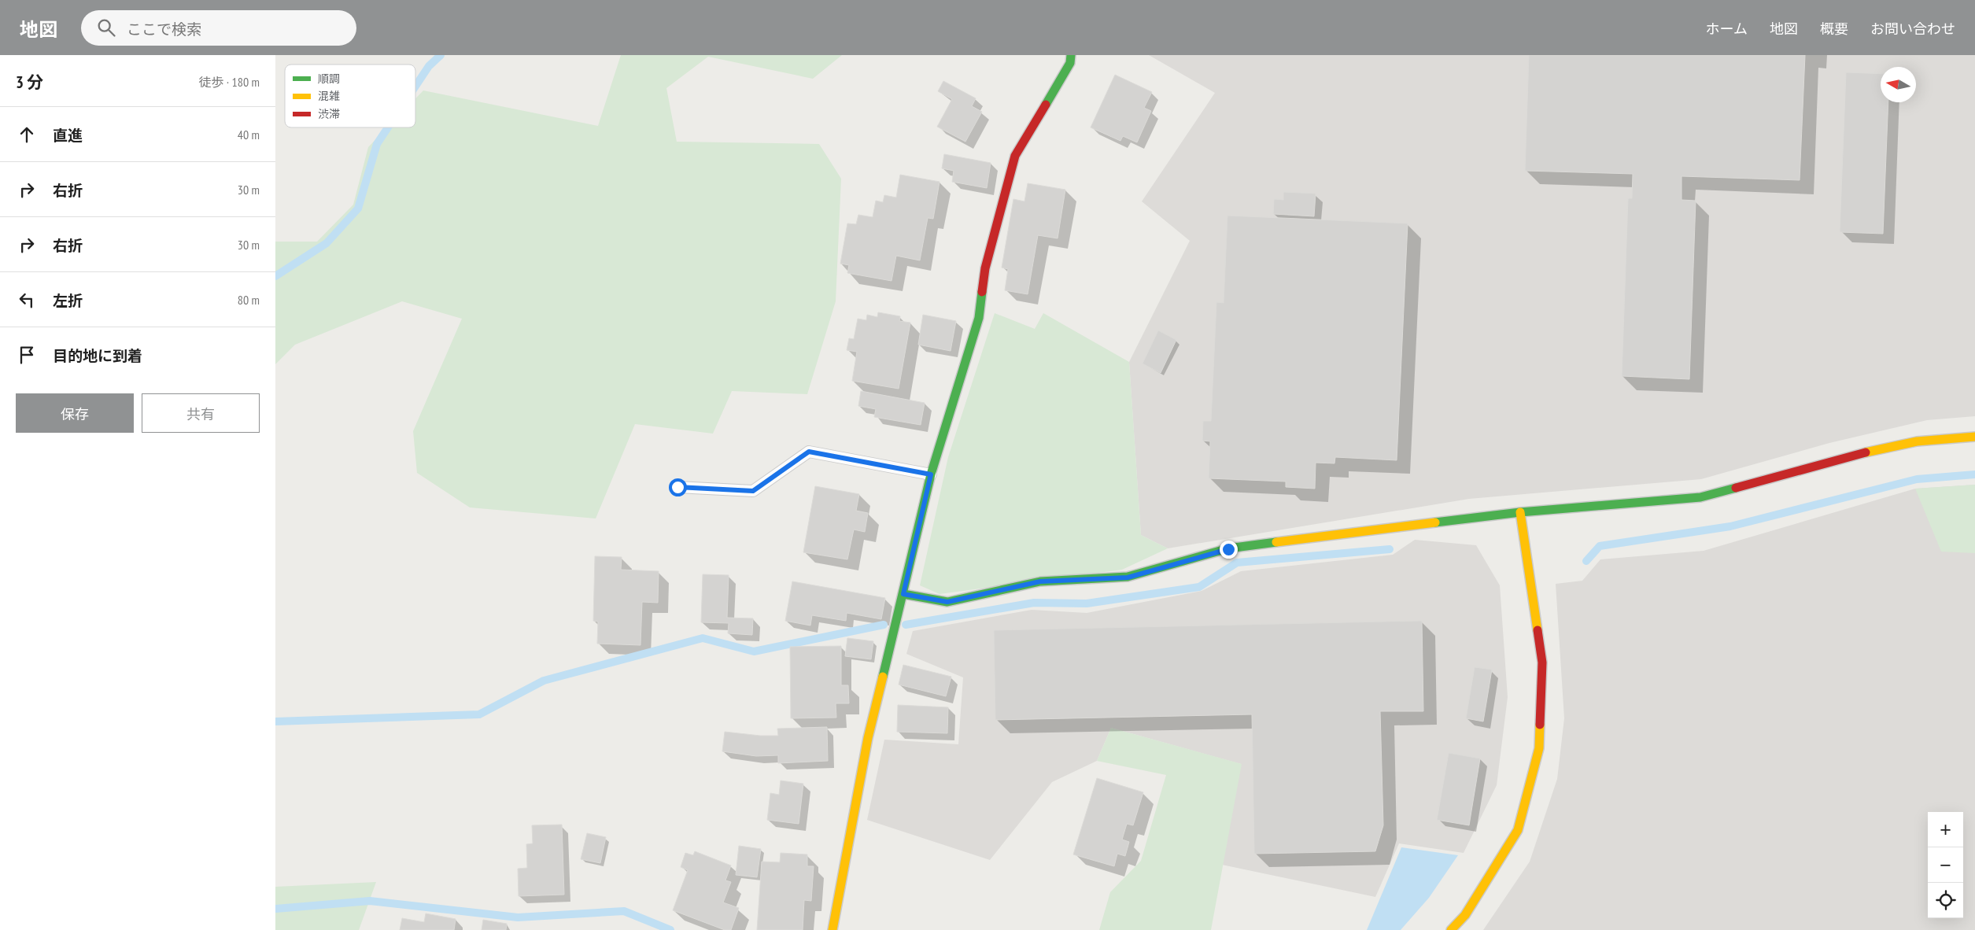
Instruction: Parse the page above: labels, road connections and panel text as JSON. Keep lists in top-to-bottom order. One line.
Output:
{"legend":["順調","混雑","渋滞"],"north":"left","page":{"header":"地図","search":"ここで検索","nav":["ホーム","地図","概要","お問い合わせ"],"heading":["3 分","徒歩 · 180 m"],"list":[["直進","40 m"],["右折","30 m"],["右折","30 m"],["左折","80 m"],"目的地に到着"],"buttons":["保存","共有"],"map_buttons":["+","−"]}}
